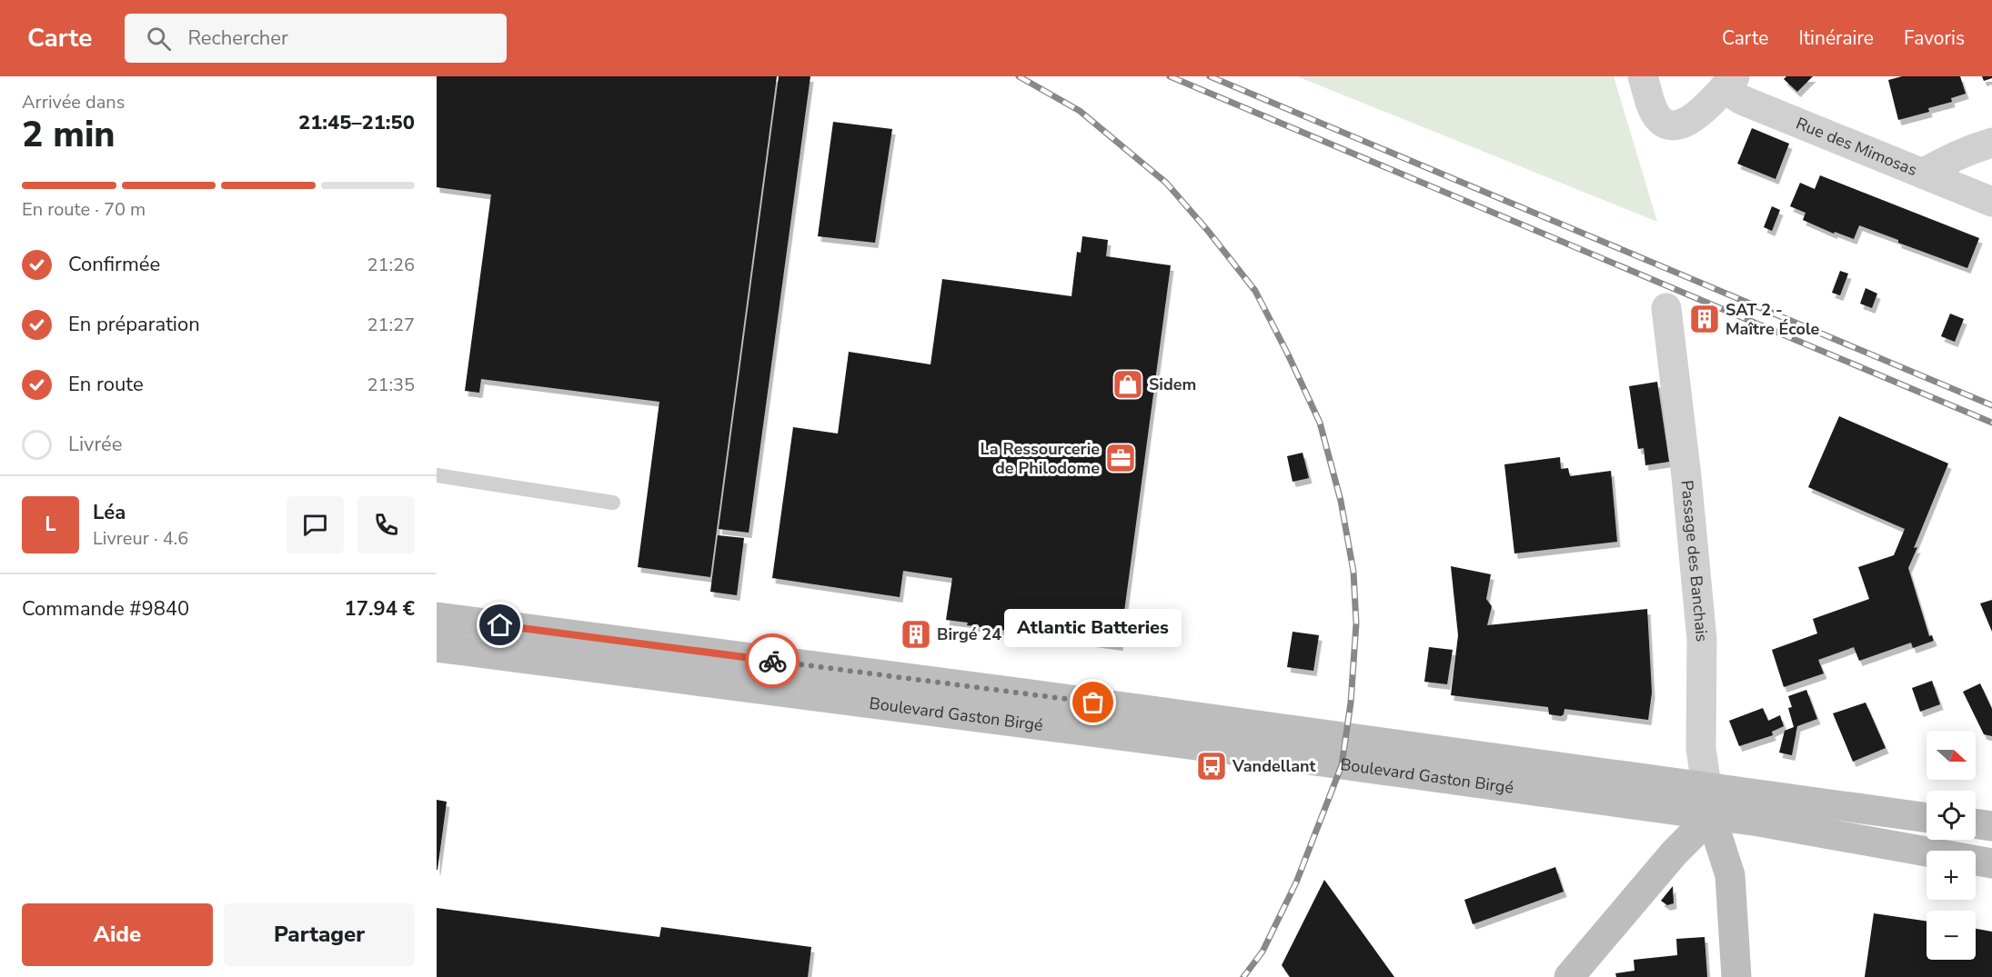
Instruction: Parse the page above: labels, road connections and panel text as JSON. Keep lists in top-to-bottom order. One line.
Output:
{"streets":{"main road":["Boulevard Gaston Birgé"],"street":["Rue des Mimosas","Passage des Banchais"]},"crossings":[["Passage des Banchais","Boulevard Gaston Birgé"]],"places":{"building":["SAT 2 - Maître École","Birgé 24"],"shop":["Sidem"],"office":["La Ressourcerie de Philodome"],"other":["Atlantic Batteries"],"bus stop":["Vandellant"]},"north":"right","page":{"header":"Carte","search":"Rechercher","nav":["Carte","Itinéraire","Favoris"],"heading":["2 min","Arrivée dans","21:45–21:50"],"panel":["Léa","Livreur · 4.6","Commande #9840","17.94 €"],"bar":"En route · 70 m","list":[["Confirmée","21:26"],["En préparation","21:27"],["En route","21:35"],"Livrée"],"round":"L","bubble":"Atlantic Batteries","map_buttons":["+","−"],"buttons":["Aide","Partager"]}}
